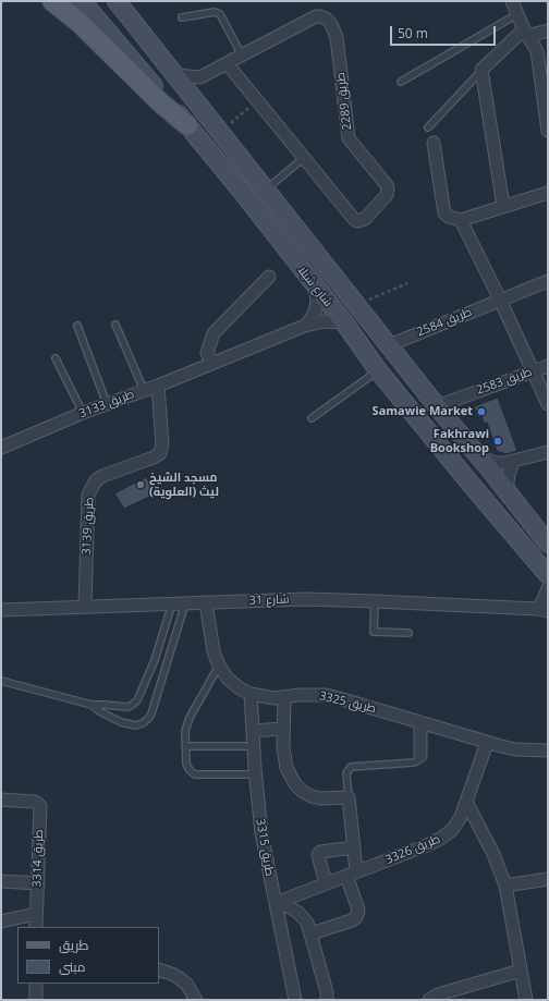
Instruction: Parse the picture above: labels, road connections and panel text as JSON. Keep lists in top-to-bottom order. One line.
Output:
{"streets":{"main road":["شارع شيلا"],"street":["طريق 2289","طريق 2584","طريق 2583","طريق 3133","طريق 3139","شارع 31","طريق 3325","طريق 3315","طريق 3326","طريق 3314"]},"crossings":[["شارع شيلا","طريق 2584"],["شارع شيلا","طريق 2583"],["شارع شيلا","طريق 3133"],["طريق 3133","طريق 3139"],["طريق 3139","شارع 31"],["شارع 31","طريق 3325"],["طريق 3325","طريق 3315"],["طريق 3325","طريق 3326"],["طريق 3315","طريق 3326"]],"places":["Samawie Market","Fakhrawi Bookshop","مسجد الشيخ ليث (العلوية)"],"legend":["طريق","مبنى"],"scale_bar":"50 m"}
